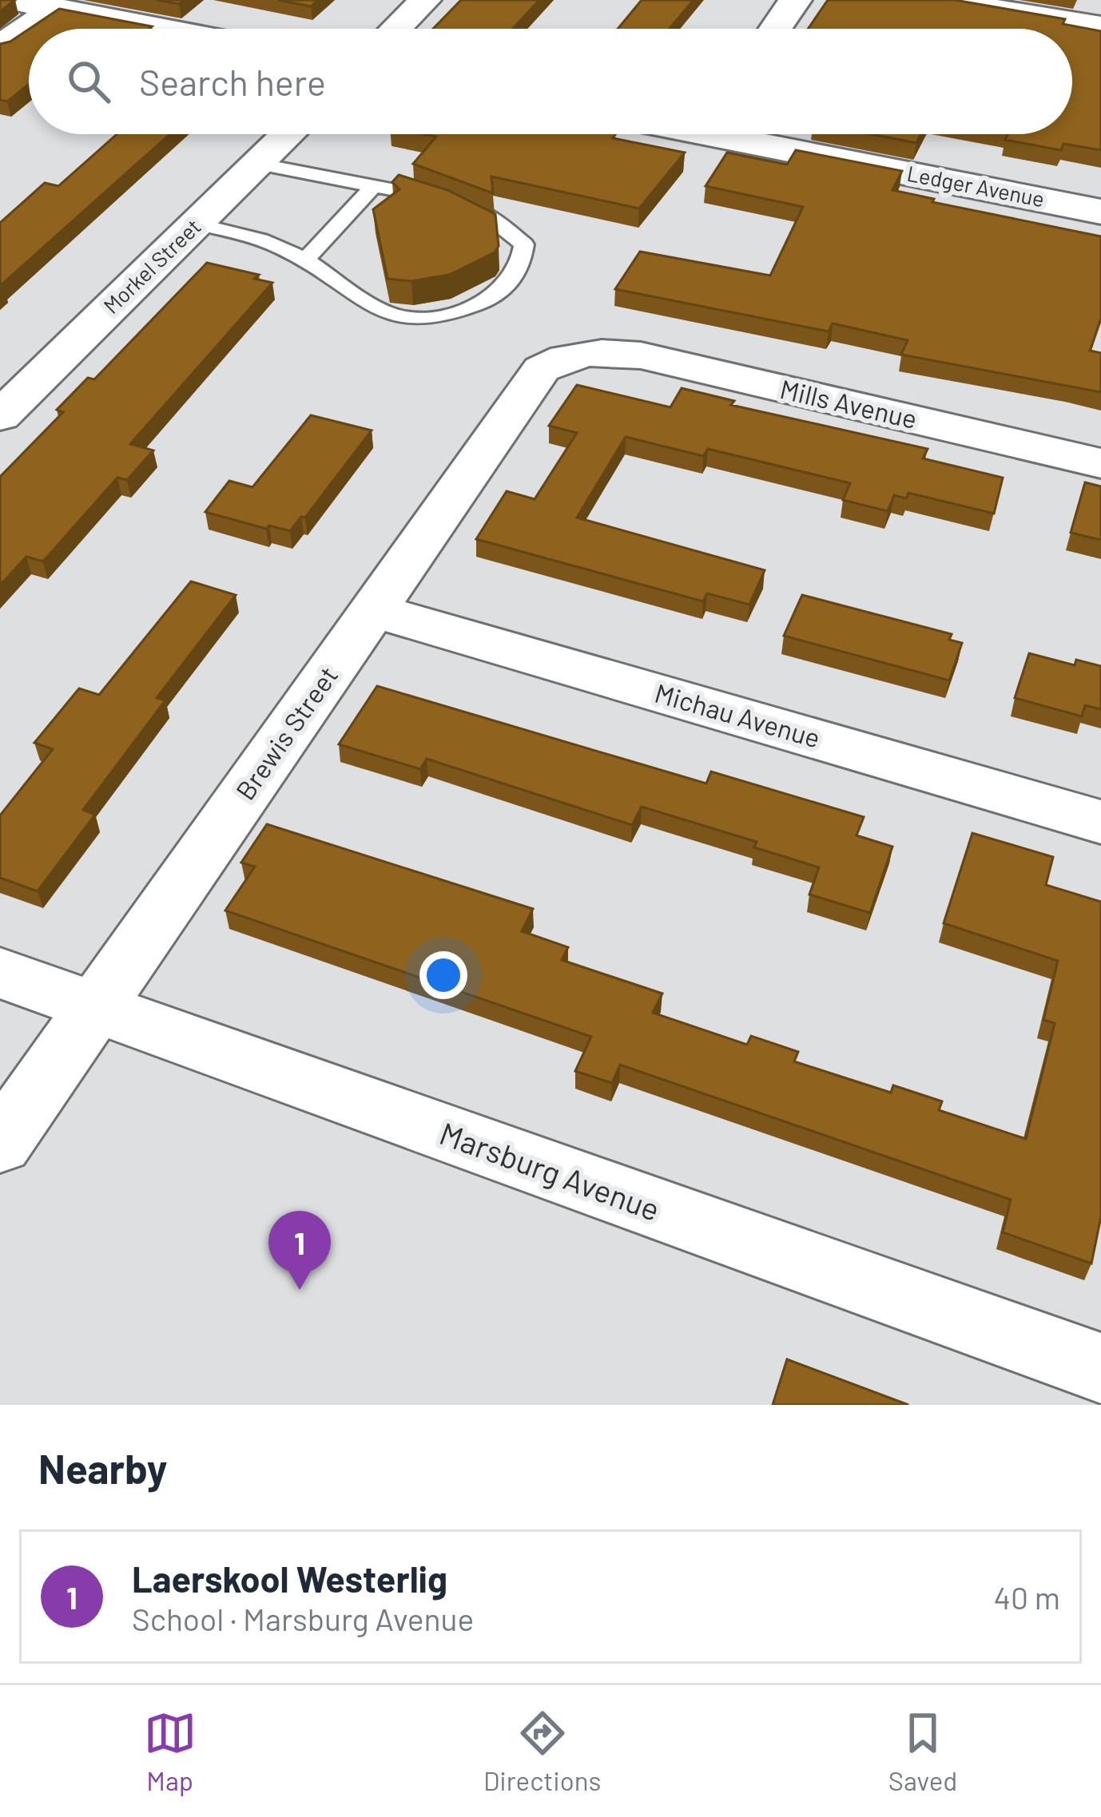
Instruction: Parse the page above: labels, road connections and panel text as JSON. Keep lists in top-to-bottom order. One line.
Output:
{"streets":{"street":["Ledger Avenue","Morkel Street","Mills Avenue","Michau Avenue","Brewis Street","Marsburg Avenue"]},"crossings":[["Mills Avenue","Brewis Street"],["Michau Avenue","Brewis Street"],["Brewis Street","Marsburg Avenue"]],"page":{"search":"Search here","pins":"1","heading":"Nearby","list":[{"mark":"1","name":"Laerskool Westerlig","note":"School · Marsburg Avenue","value":"40 m"}],"nav":["Map","Directions","Saved"]}}
